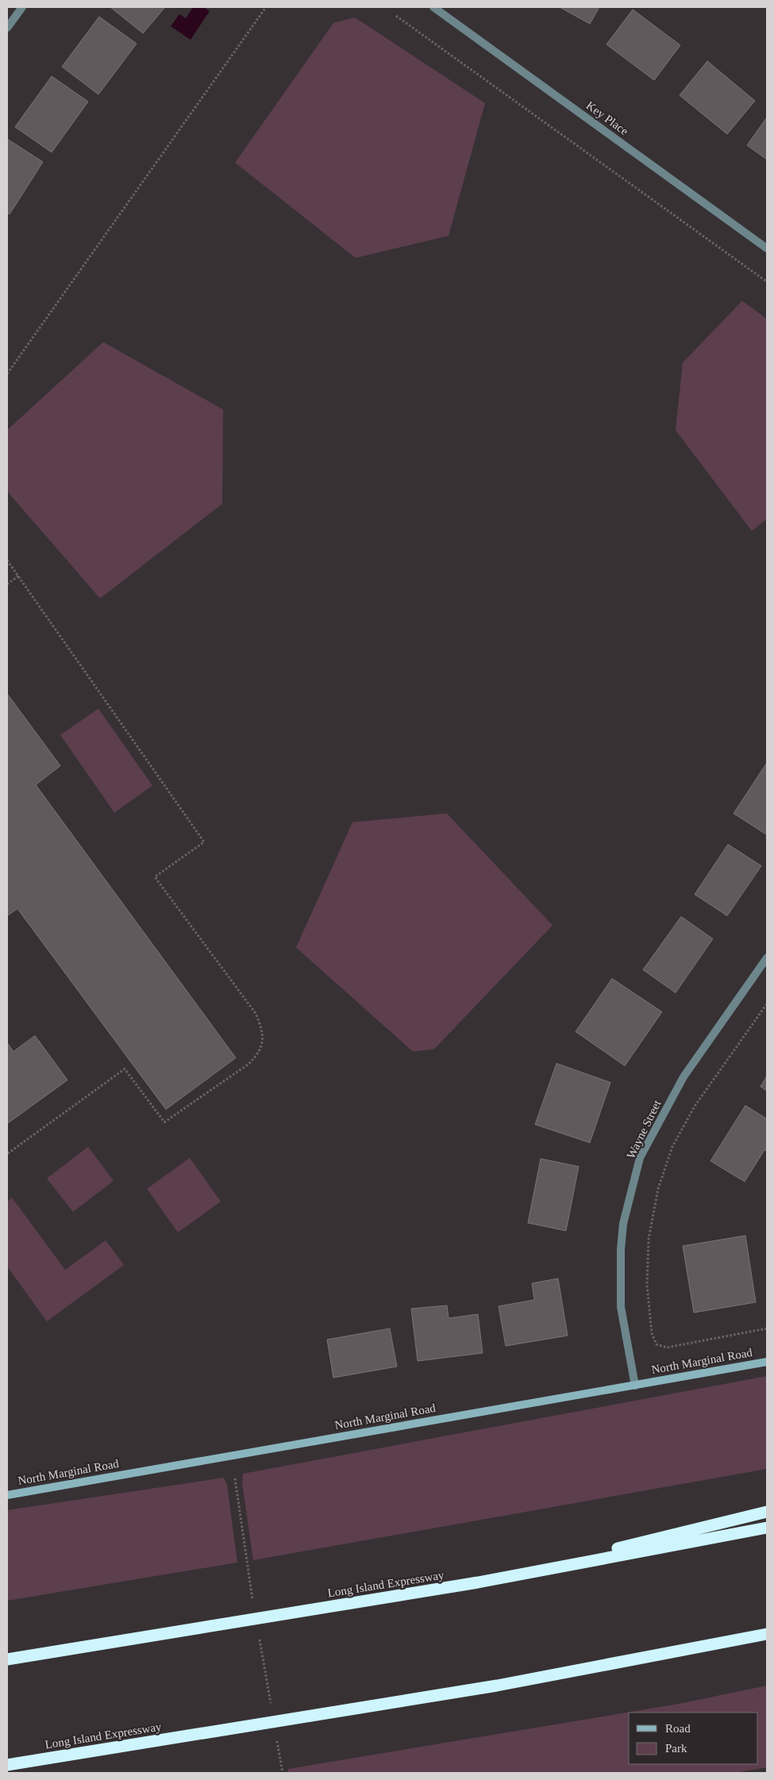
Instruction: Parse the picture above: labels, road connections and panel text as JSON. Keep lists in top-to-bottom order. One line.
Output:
{"streets":{"highway":["Long Island Expressway"],"main road":["North Marginal Road"],"street":["Key Place","Wayne Street"]},"crossings":[["Wayne Street","North Marginal Road"]],"legend":["Road","Park"]}
